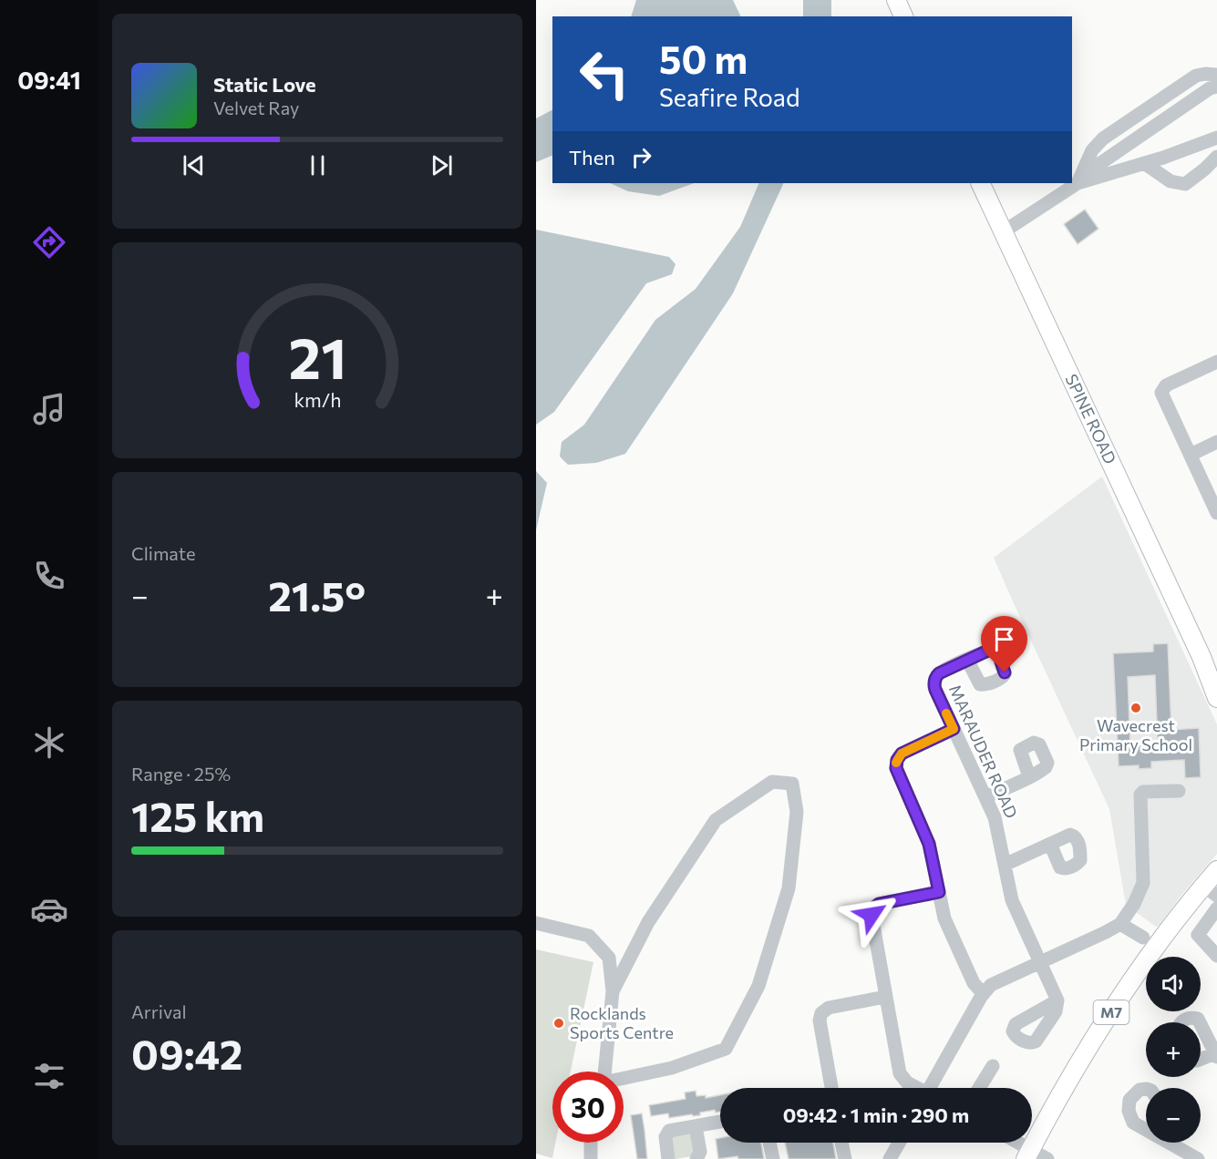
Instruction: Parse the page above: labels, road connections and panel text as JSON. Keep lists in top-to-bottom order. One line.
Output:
{"streets":{"main road":["SPINE ROAD","M7"],"street":["MARAUDER ROAD"]},"places":["Wavecrest Primary School","Rocklands Sports Centre"],"page":{"tabs":"09:41","turn":["50 m","Seafire Road"],"song":["Static Love","Velvet Ray"],"then":"Then","tile":["Climate",["Range · 25%","125 km"],["Arrival","09:42"]],"heat":["−","21.5°","+"],"map_buttons":["+","−"],"limit":"30","trip":"09:42 · 1 min · 290 m","gauge":["21","km/h"]}}
